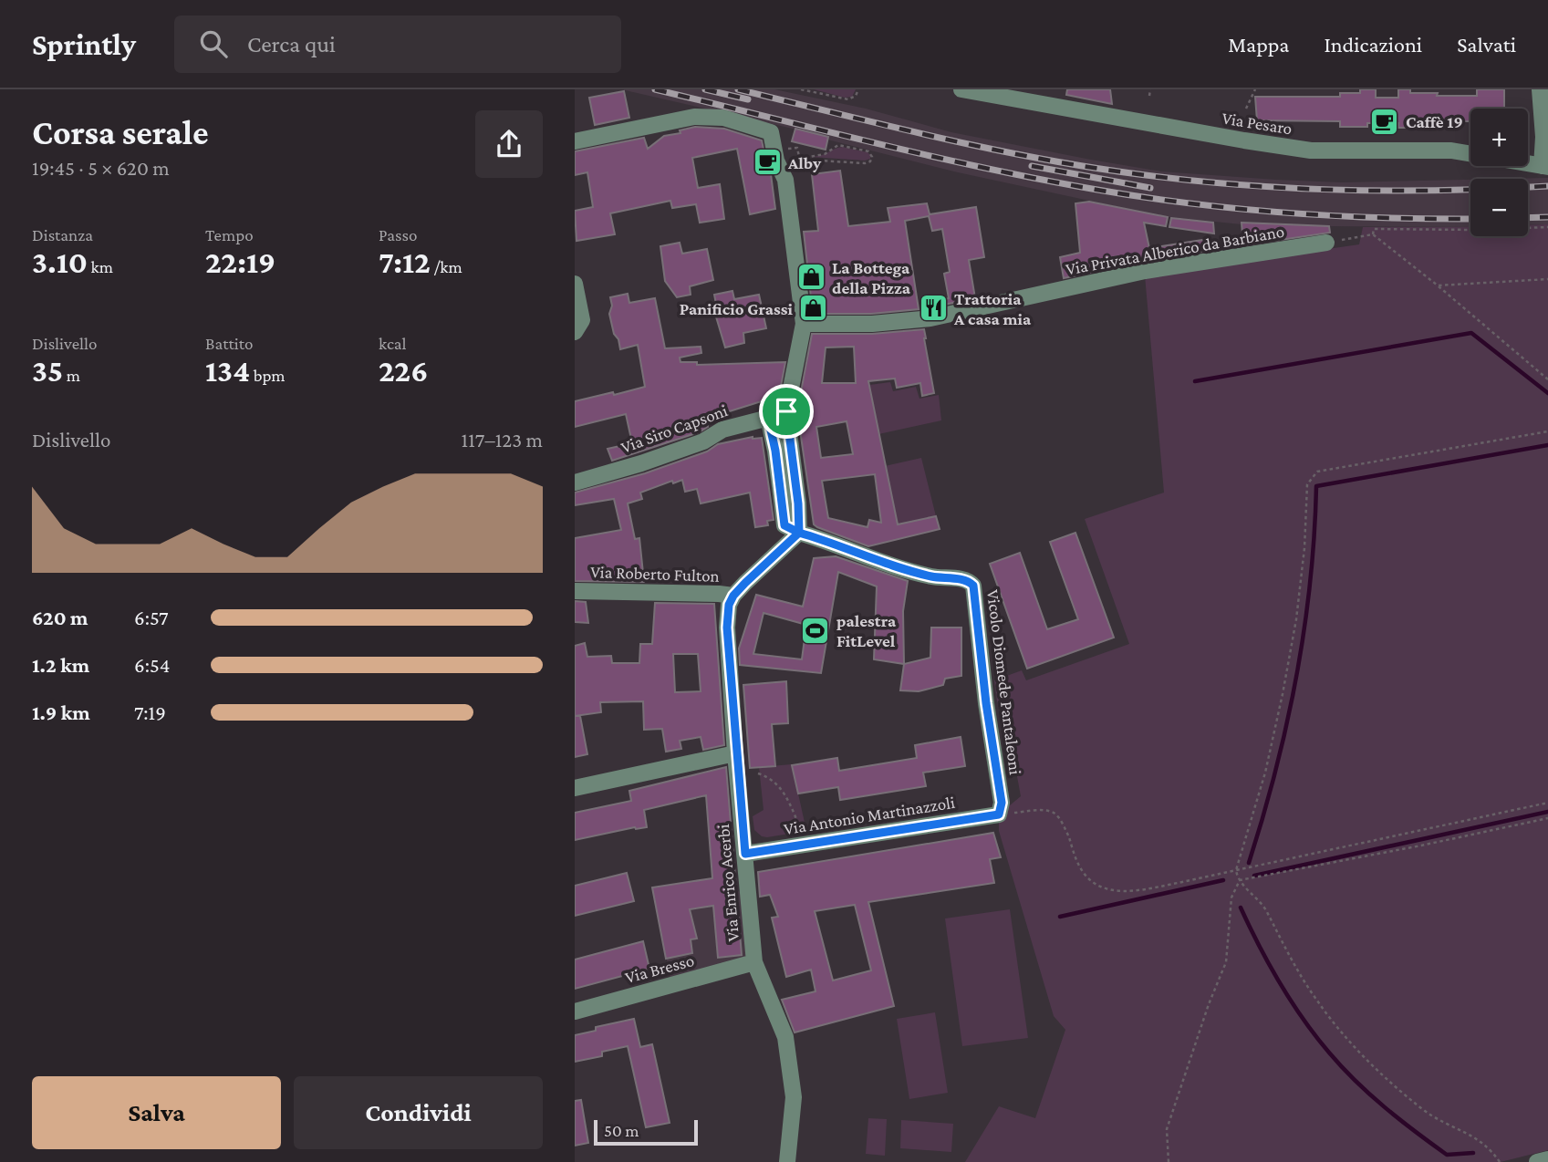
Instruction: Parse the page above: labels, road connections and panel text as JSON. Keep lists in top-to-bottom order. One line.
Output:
{"streets":{"street":["Via Pesaro","Via Privata Alberico da Barbiano","Via Siro Capsoni","Via Roberto Fulton","Vicolo Diomede Pantaleoni","Via Antonio Martinazzoli","Via Enrico Acerbi","Via Bresso"]},"crossings":[["Via Roberto Fulton","Via Enrico Acerbi"],["Vicolo Diomede Pantaleoni","Via Antonio Martinazzoli"],["Via Antonio Martinazzoli","Via Enrico Acerbi"],["Via Enrico Acerbi","Via Bresso"]],"places":{"cafe":["Caffè 19","Alby"],"shop":["La Bottega della Pizza","Panificio Grassi"],"restaurant":["Trattoria A casa mia"],"sports":["palestra FitLevel"]},"scale_bar":"50 m","page":{"header":"Sprintly","search":"Cerca qui","nav":["Mappa","Indicazioni","Salvati"],"heading":["Corsa serale","19:45 · 5 × 620 m"],"map_buttons":["+","−"],"stats":[["Distanza","3.10 km"],["Tempo","22:19"],["Passo","7:12 /km"],["Dislivello","35 m"],["Battito","134 bpm"],["kcal","226"]],"chart":["Dislivello","117–123 m"],"list":[{"name":"620 m","note":"6:57"},{"name":"1.2 km","note":"6:54"},{"name":"1.9 km","note":"7:19"}],"buttons":["Salva","Condividi"],"scale":"50 m"}}
